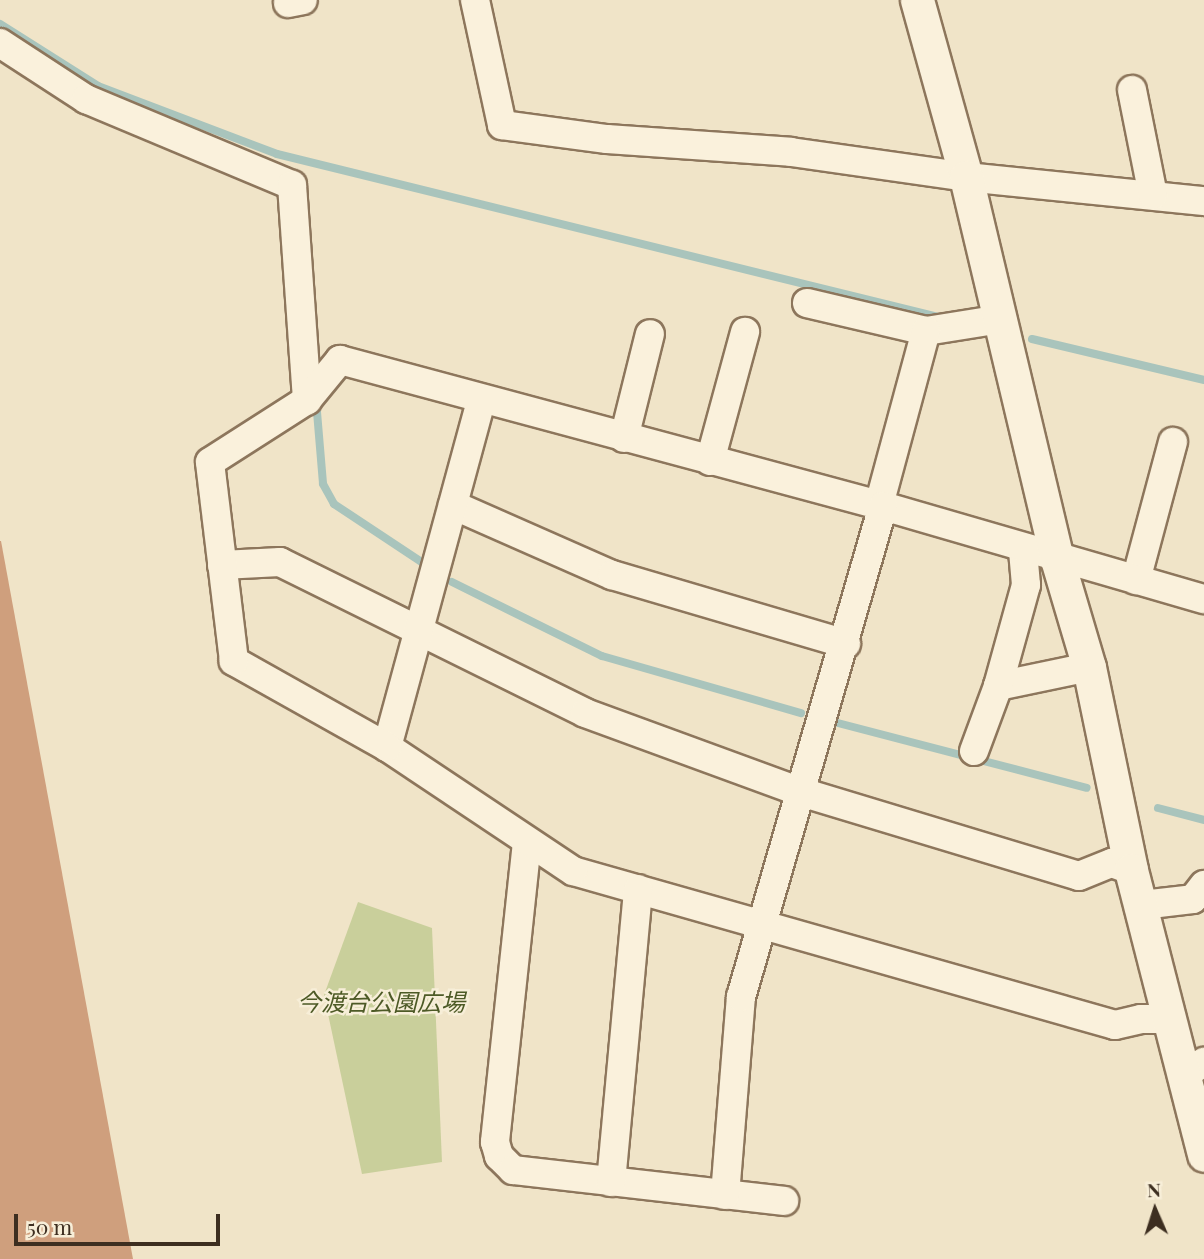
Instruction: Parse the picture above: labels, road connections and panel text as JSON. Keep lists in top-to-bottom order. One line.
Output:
{"parks":["今渡台公園広場"],"scale_bar":"50 m","north":"top"}
